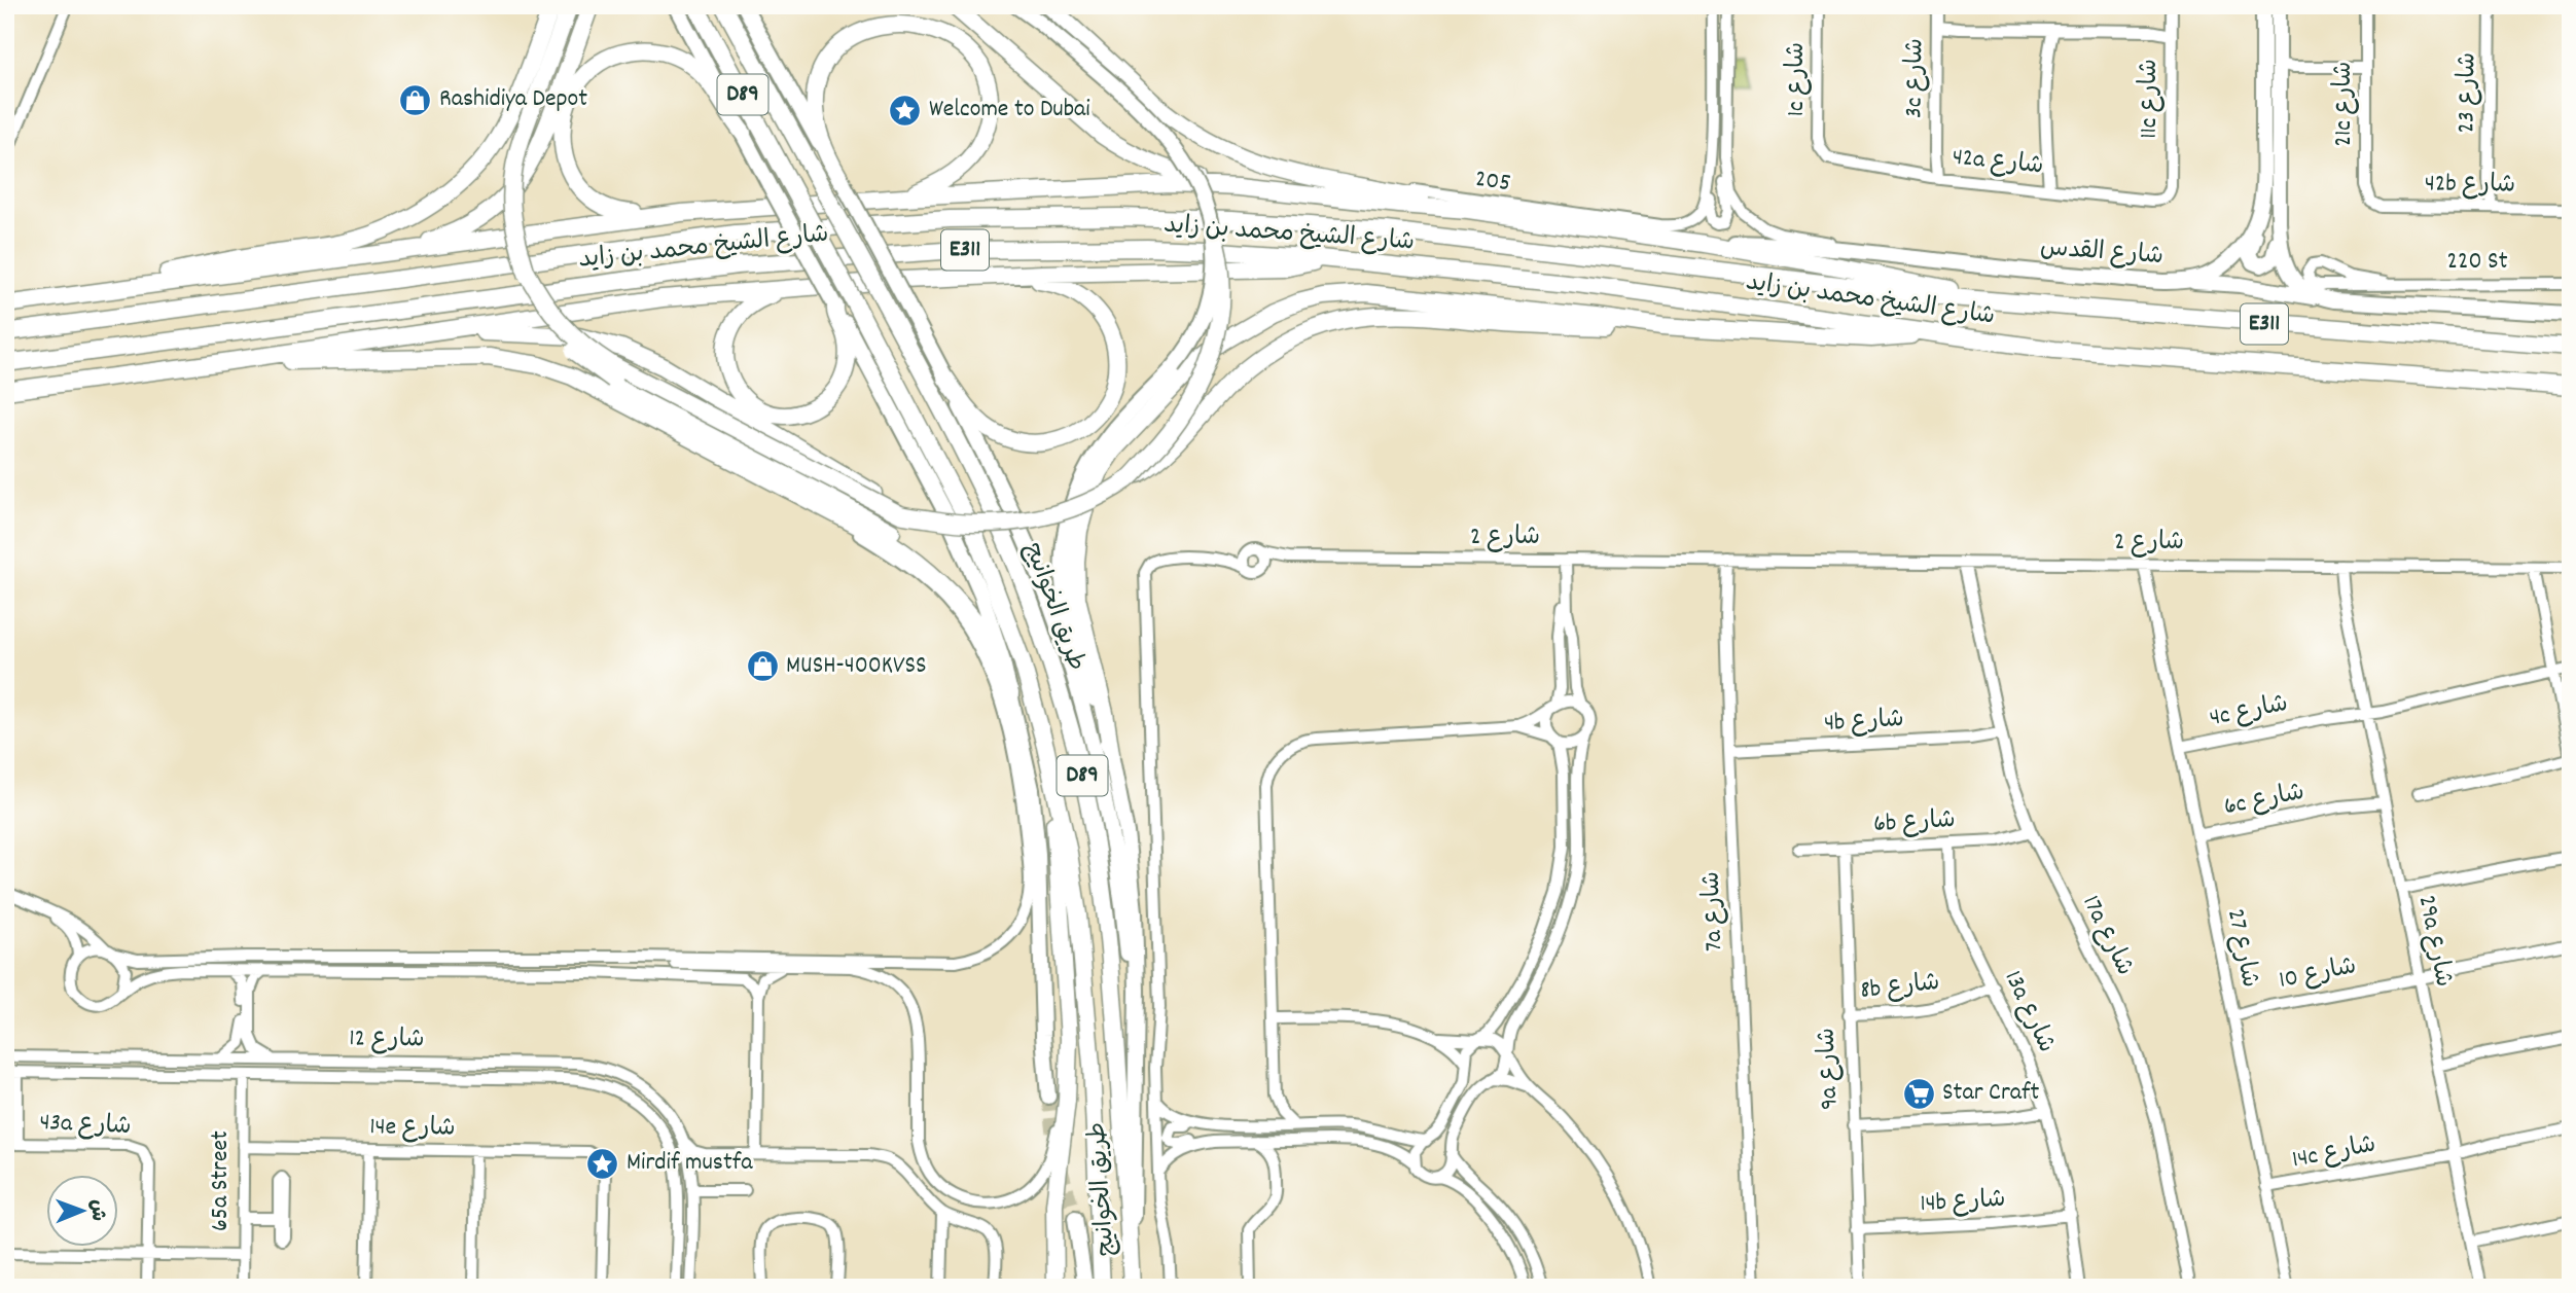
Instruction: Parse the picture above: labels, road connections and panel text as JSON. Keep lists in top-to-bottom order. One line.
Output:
{"streets":{"highway":["D89","شارع الشيخ محمد بن زايد","E311","طريق الخوانيج"],"main road":["شارع القدس"],"street":["3c شارع","1c شارع","شارع 23","11c شارع","21c شارع","42a شارع","205","42b شارع","220 St","شارع 2","4c شارع","4b شارع","6c شارع","6b شارع","7a شارع","17a شارع","29a شارع","شارع 27","شارع 10","8b شارع","13a شارع","شارع 12","9a شارع","43a شارع","14e شارع","14c شارع","65a Street","14b شارع"]},"crossings":[["3c شارع","42a شارع"],["1c شارع","42a شارع"],["شارع 23","42b شارع"],["11c شارع","42a شارع"],["21c شارع","42b شارع"],["شارع 2","7a شارع"],["شارع 2","17a شارع"],["شارع 2","29a شارع"],["شارع 2","شارع 27"],["4c شارع","29a شارع"],["4c شارع","شارع 27"],["4b شارع","7a شارع"],["4b شارع","17a شارع"],["6c شارع","29a شارع"],["6c شارع","شارع 27"],["6b شارع","17a شارع"],["6b شارع","13a شارع"],["6b شارع","9a شارع"],["29a شارع","شارع 10"],["29a شارع","14c شارع"],["شارع 27","شارع 10"],["شارع 27","14c شارع"],["8b شارع","13a شارع"],["8b شارع","9a شارع"],["13a شارع","14b شارع"],["شارع 12","65a Street"],["9a شارع","14b شارع"],["14e شارع","65a Street"]],"places":{"shop":["Rashidiya Depot","MUSH-400KVSS"],"place":["Welcome to Dubai","Mirdif mustfa"],"supermarket":["Star Craft"]},"north":"right"}
